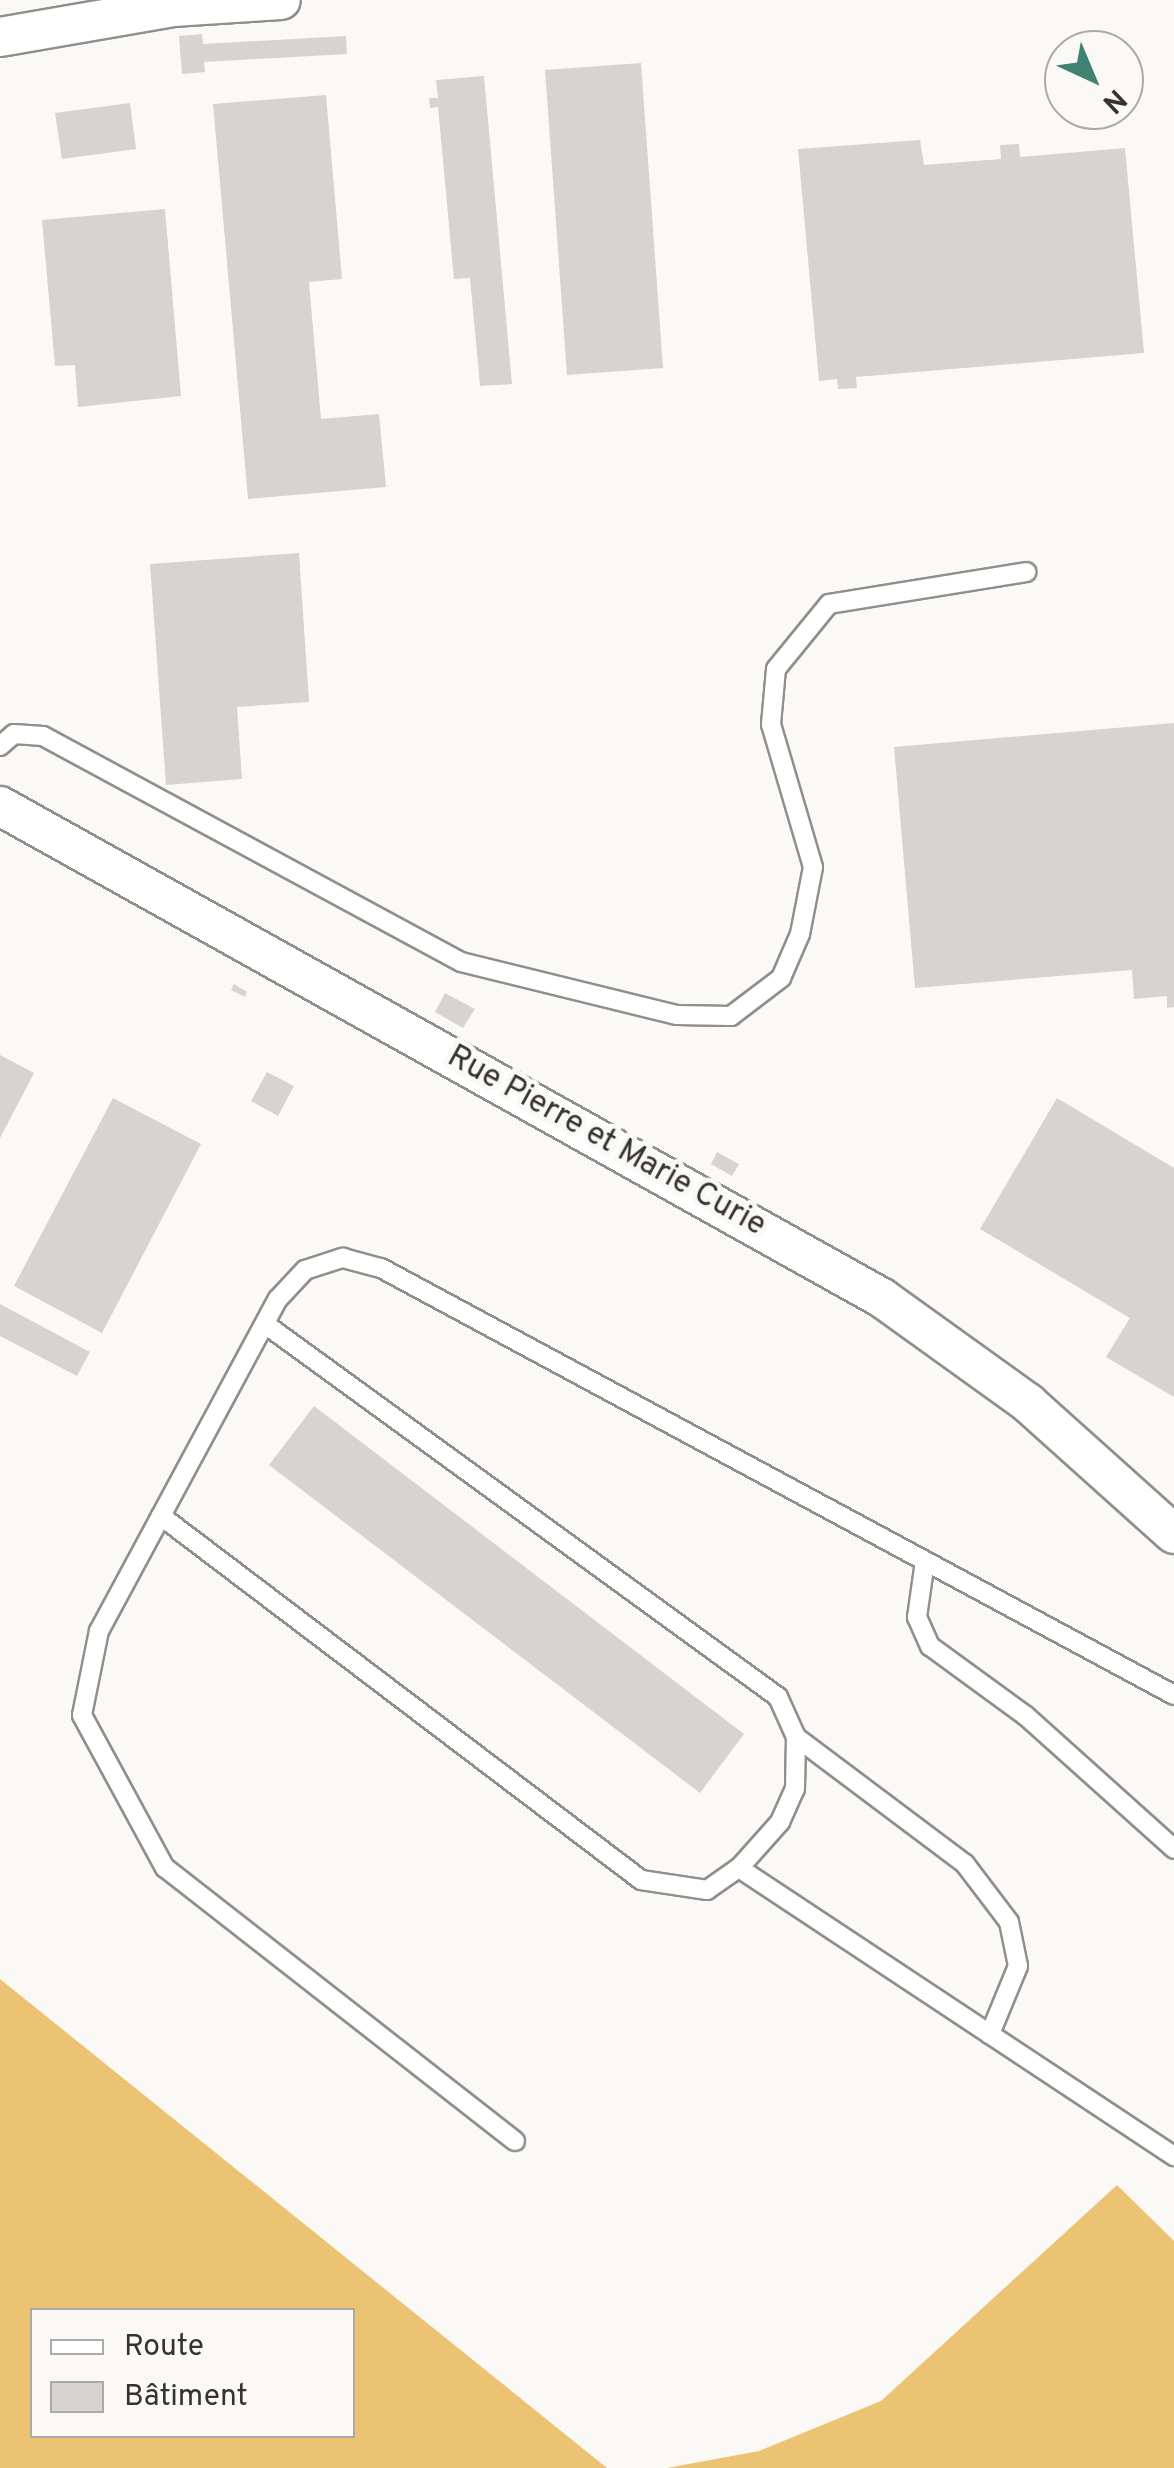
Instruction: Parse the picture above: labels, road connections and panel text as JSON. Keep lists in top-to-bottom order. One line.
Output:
{"streets":{"street":["Rue Pierre et Marie Curie"]},"legend":["Route","Bâtiment"],"north":"bottom right"}
